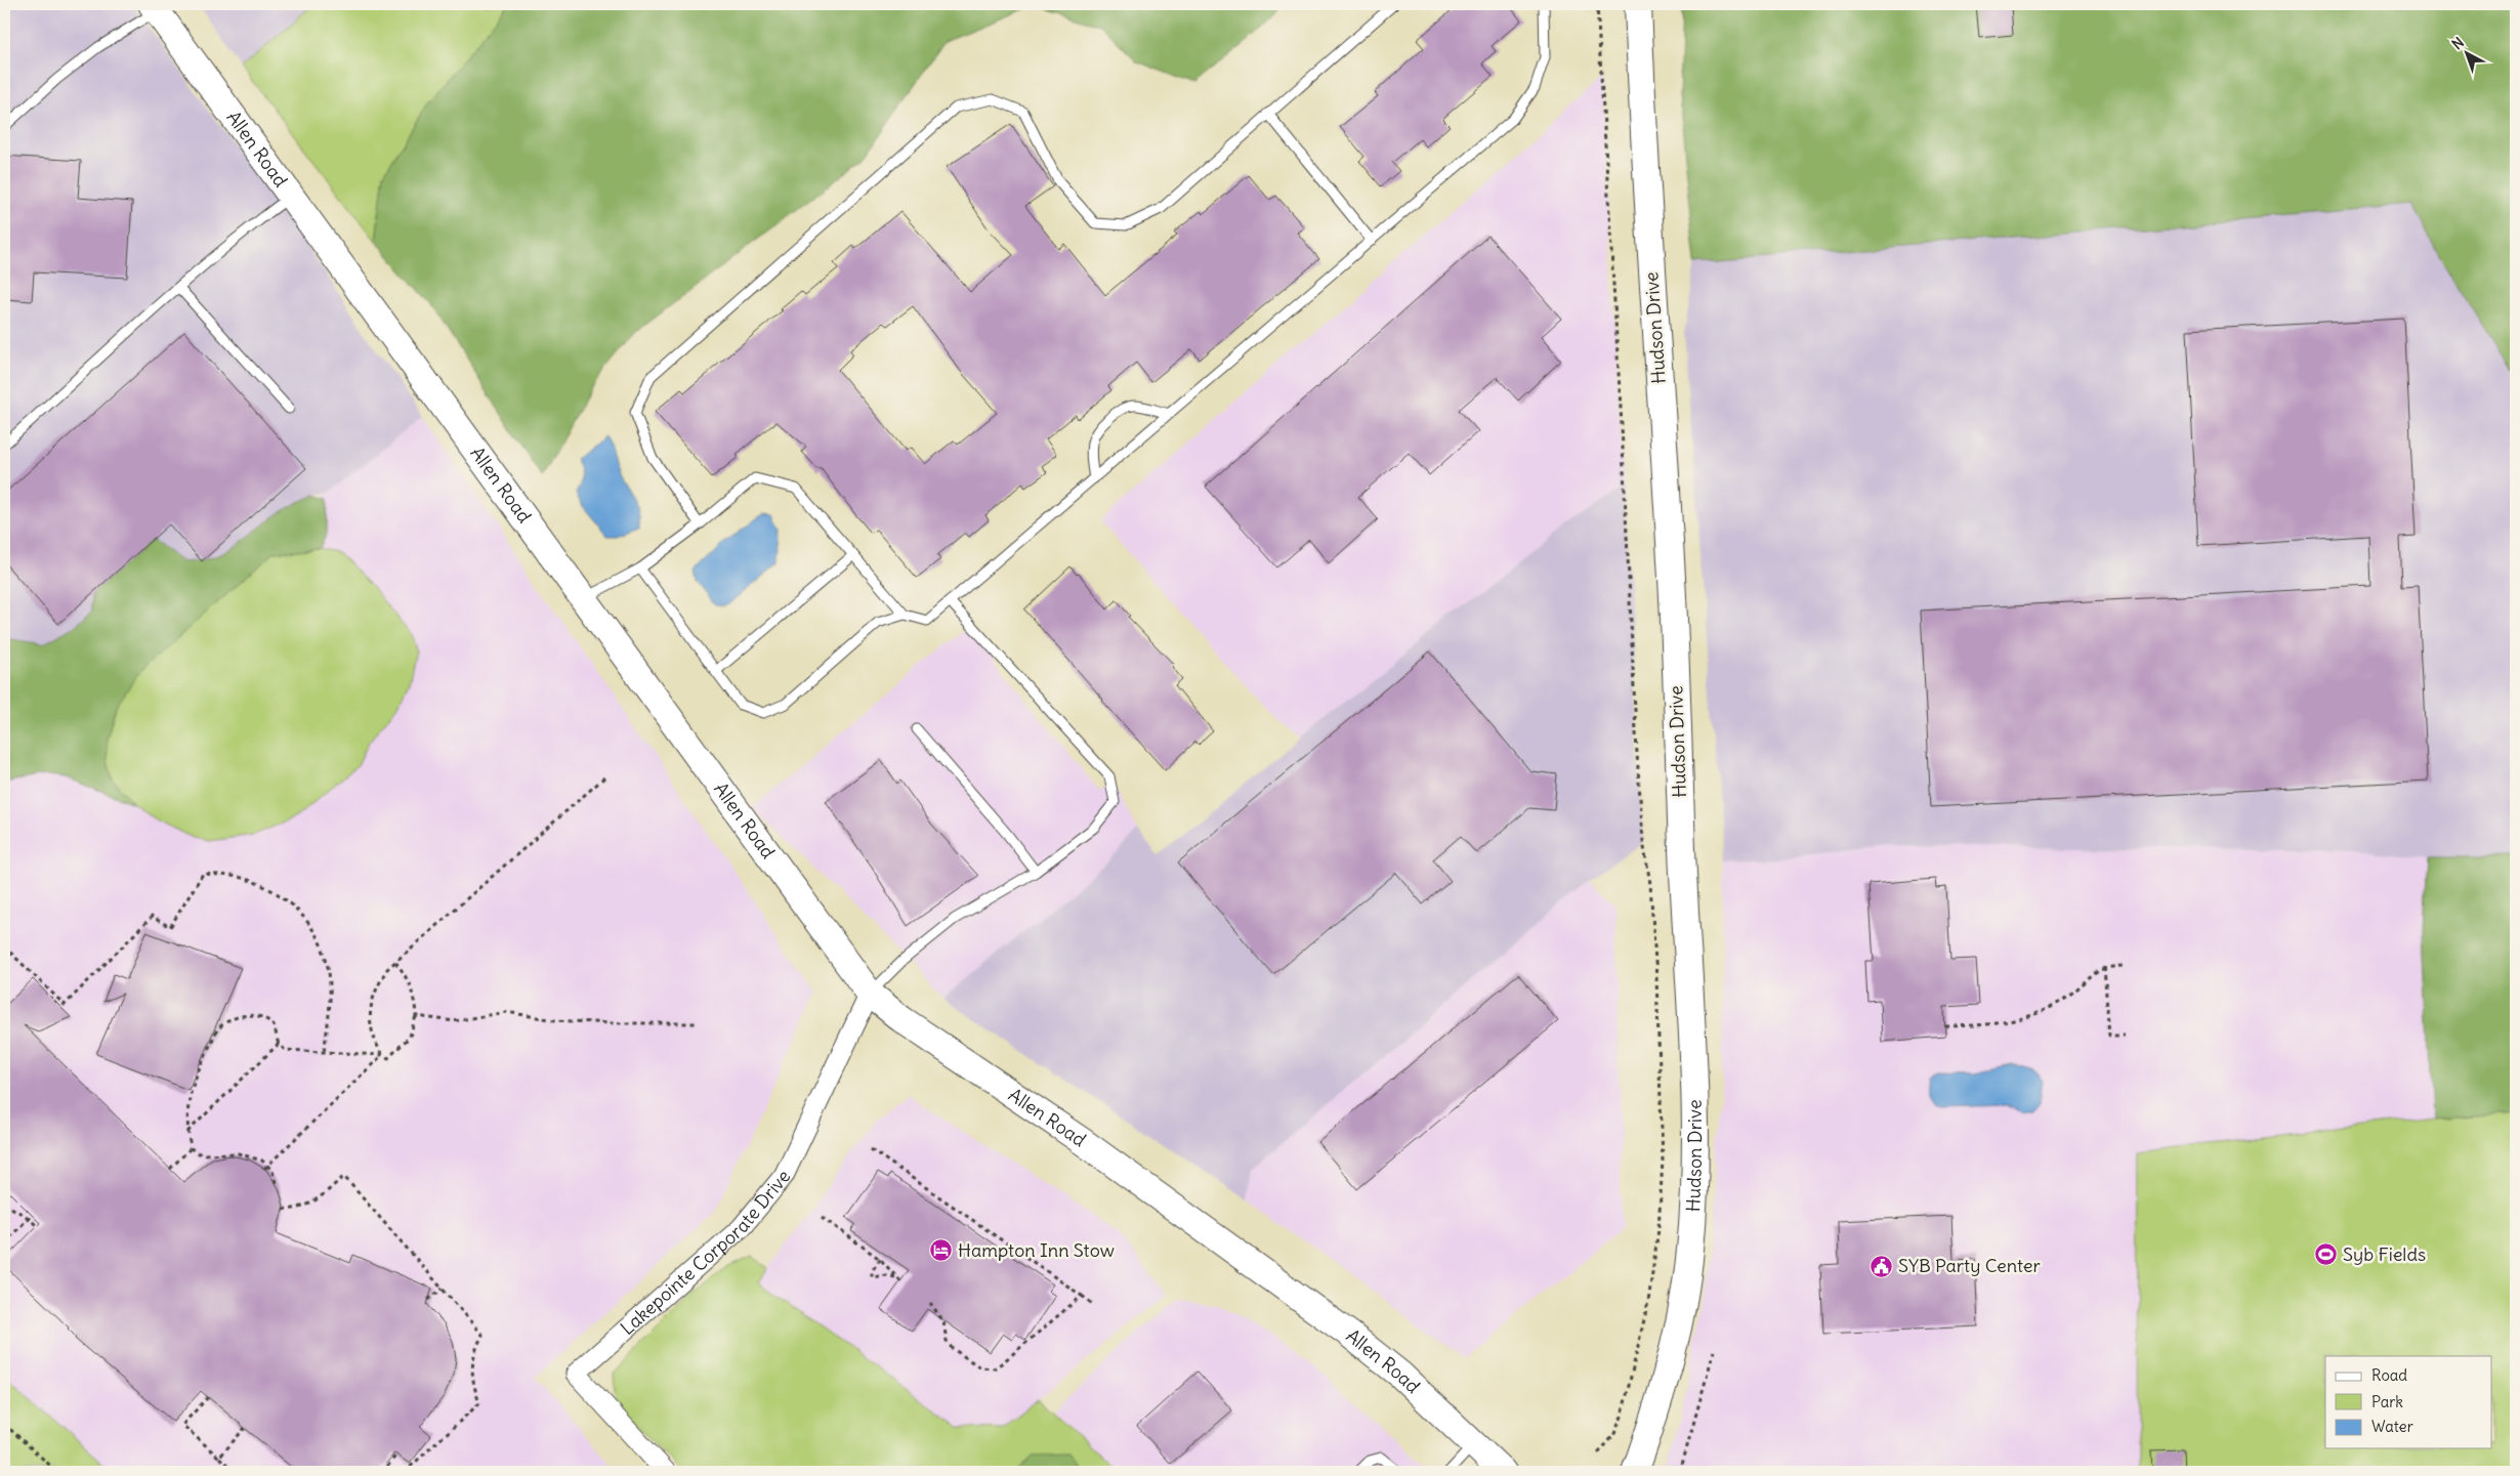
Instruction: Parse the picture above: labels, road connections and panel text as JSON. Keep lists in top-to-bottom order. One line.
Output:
{"streets":{"street":["Allen Road","Hudson Drive","Lakepointe Corporate Drive"]},"crossings":[["Allen Road","Lakepointe Corporate Drive"]],"places":{"hotel":["Hampton Inn Stow"],"sports":["Syb Fields"],"public building":["SYB Party Center"]},"legend":["Road","Park","Water"],"north":"top left"}
